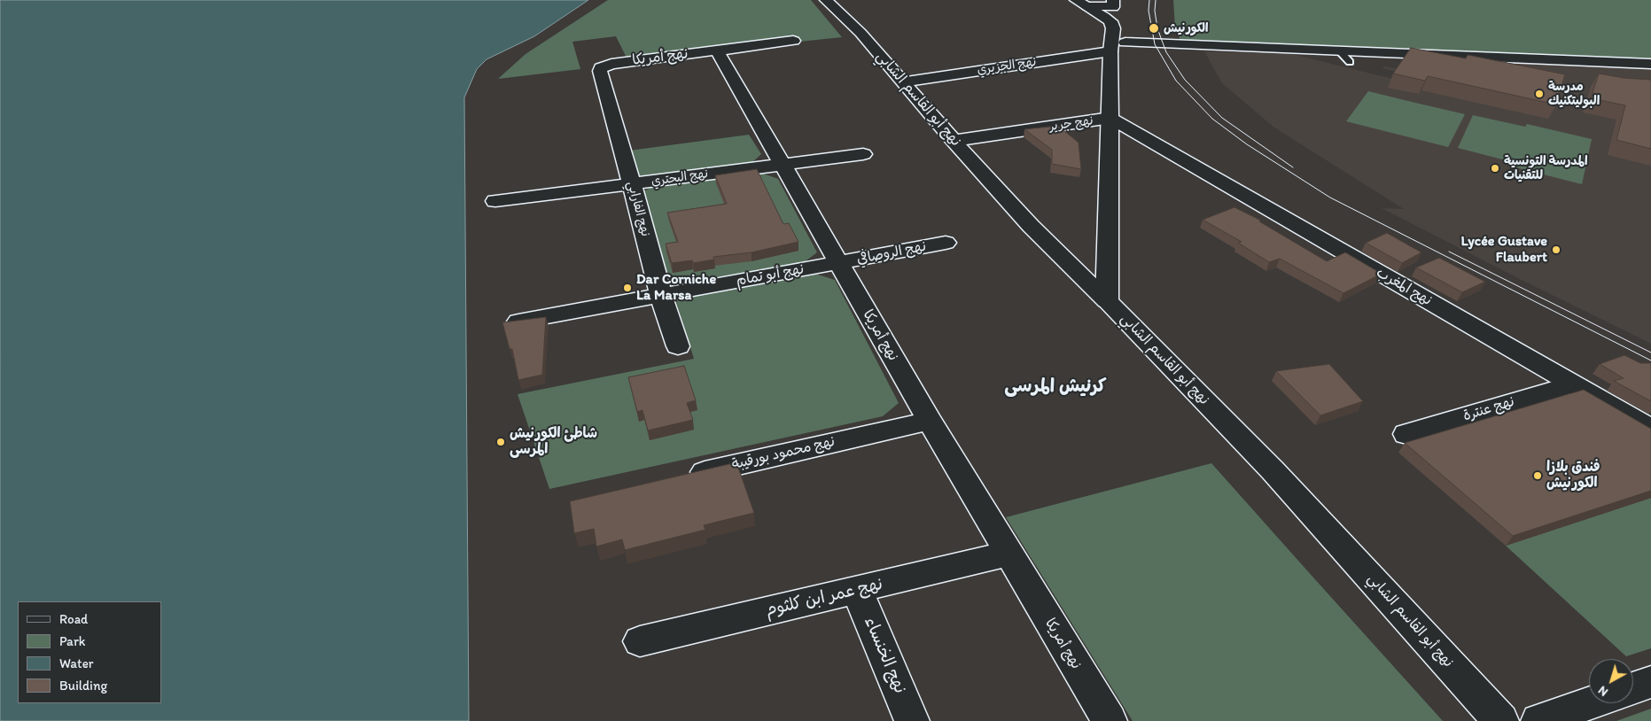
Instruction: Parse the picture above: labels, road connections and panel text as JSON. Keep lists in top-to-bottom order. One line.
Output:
{"streets":{"street":["نهج أمريكا","نهج الجزيري","نهج أبو القاسم الشابي","نهج جرير","نهج البحتري","نهج الفارابي","نهج الروصافي","نهج أبو تمام","نهج المغرب","نهج عنترة","نهج محمود بورقيبة","نهج عمر ابن كلثوم","نهج الخنساء"]},"crossings":[["نهج أمريكا","نهج البحتري"],["نهج أمريكا","نهج الفارابي"],["نهج أمريكا","نهج الروصافي"],["نهج أمريكا","نهج أبو تمام"],["نهج أمريكا","نهج محمود بورقيبة"],["نهج أمريكا","نهج عمر ابن كلثوم"],["نهج الجزيري","نهج أبو القاسم الشابي"],["نهج أبو القاسم الشابي","نهج جرير"],["نهج جرير","نهج المغرب"],["نهج البحتري","نهج الفارابي"],["نهج الفارابي","نهج أبو تمام"],["نهج الروصافي","نهج أبو تمام"],["نهج المغرب","نهج عنترة"],["نهج عمر ابن كلثوم","نهج الخنساء"]],"districts":["كرنيش المرسى"],"places":["الكورنيش","مدرسة البوليتكنيك","المدرسة التونسية للتقنيات","Lycée Gustave Flaubert","Dar Corniche La Marsa","شاطئ الكورنيش المرسى","فندق بلازا الكورنيش"],"legend":["Road","Park","Water","Building"],"north":"bottom left"}
